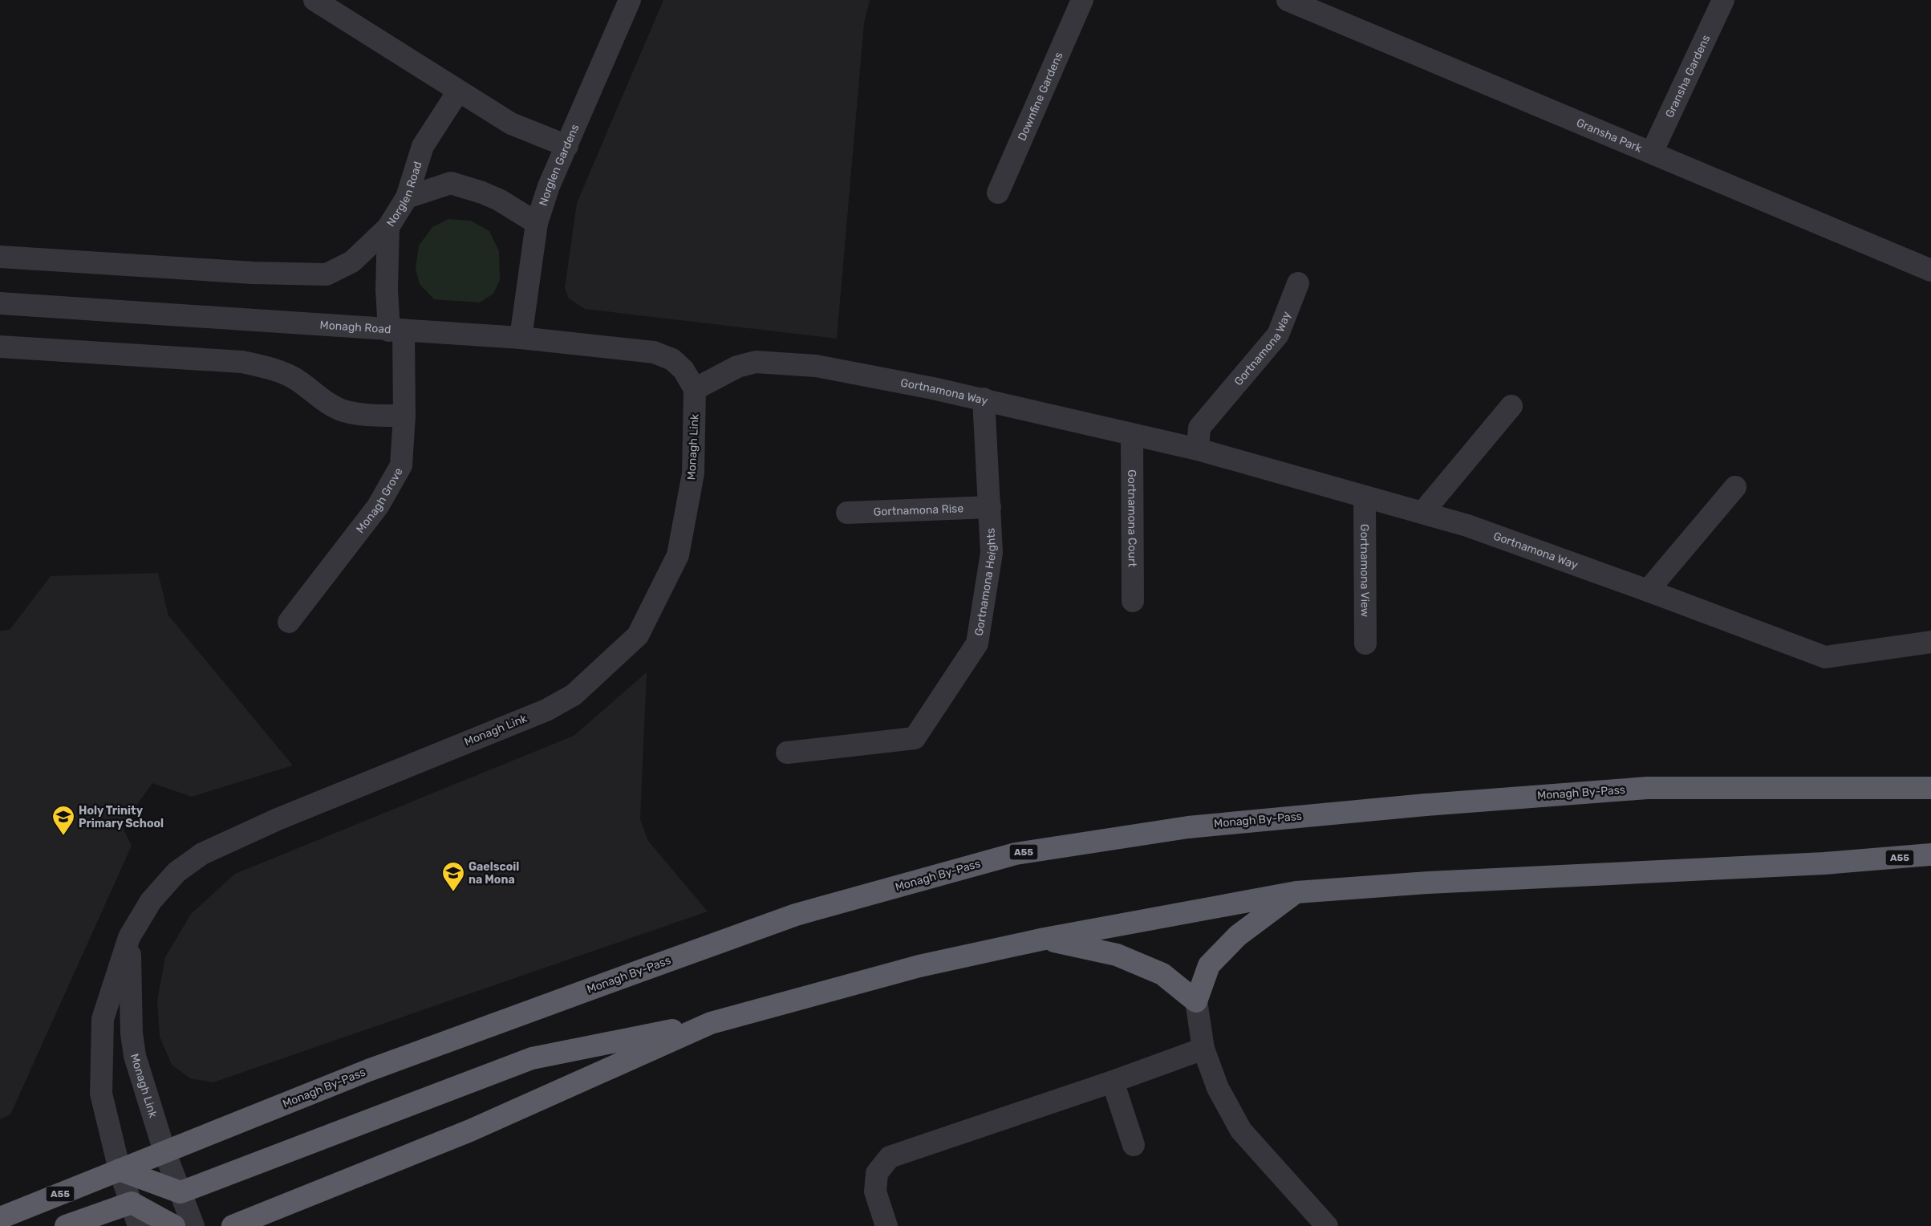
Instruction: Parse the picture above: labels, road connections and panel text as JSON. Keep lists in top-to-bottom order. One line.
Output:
{"streets":{"highway":["Monagh By-Pass","A55"],"street":["Gransha Gardens","Downfine Gardens","Gransha Park","Norglen Gardens","Norglen Road","Monagh Road","Gortnamona Way","Monagh Link","Monagh Grove","Gortnamona Rise","Gortnamona Court","Gortnamona View","Gortnamona Heights"]},"crossings":[["Gransha Gardens","Gransha Park"],["Norglen Gardens","Monagh Road"],["Monagh Road","Gortnamona Way"],["Monagh Road","Monagh Link"],["Monagh Road","Monagh Grove"],["Gortnamona Way","Monagh Link"],["Gortnamona Way","Gortnamona Court"],["Gortnamona Way","Gortnamona View"],["Gortnamona Way","Gortnamona Heights"],["Monagh Link","Monagh By-Pass"],["Gortnamona Rise","Gortnamona Heights"]],"places":{"school or university":["Holy Trinity Primary School","Gaelscoil na Mona"]}}
